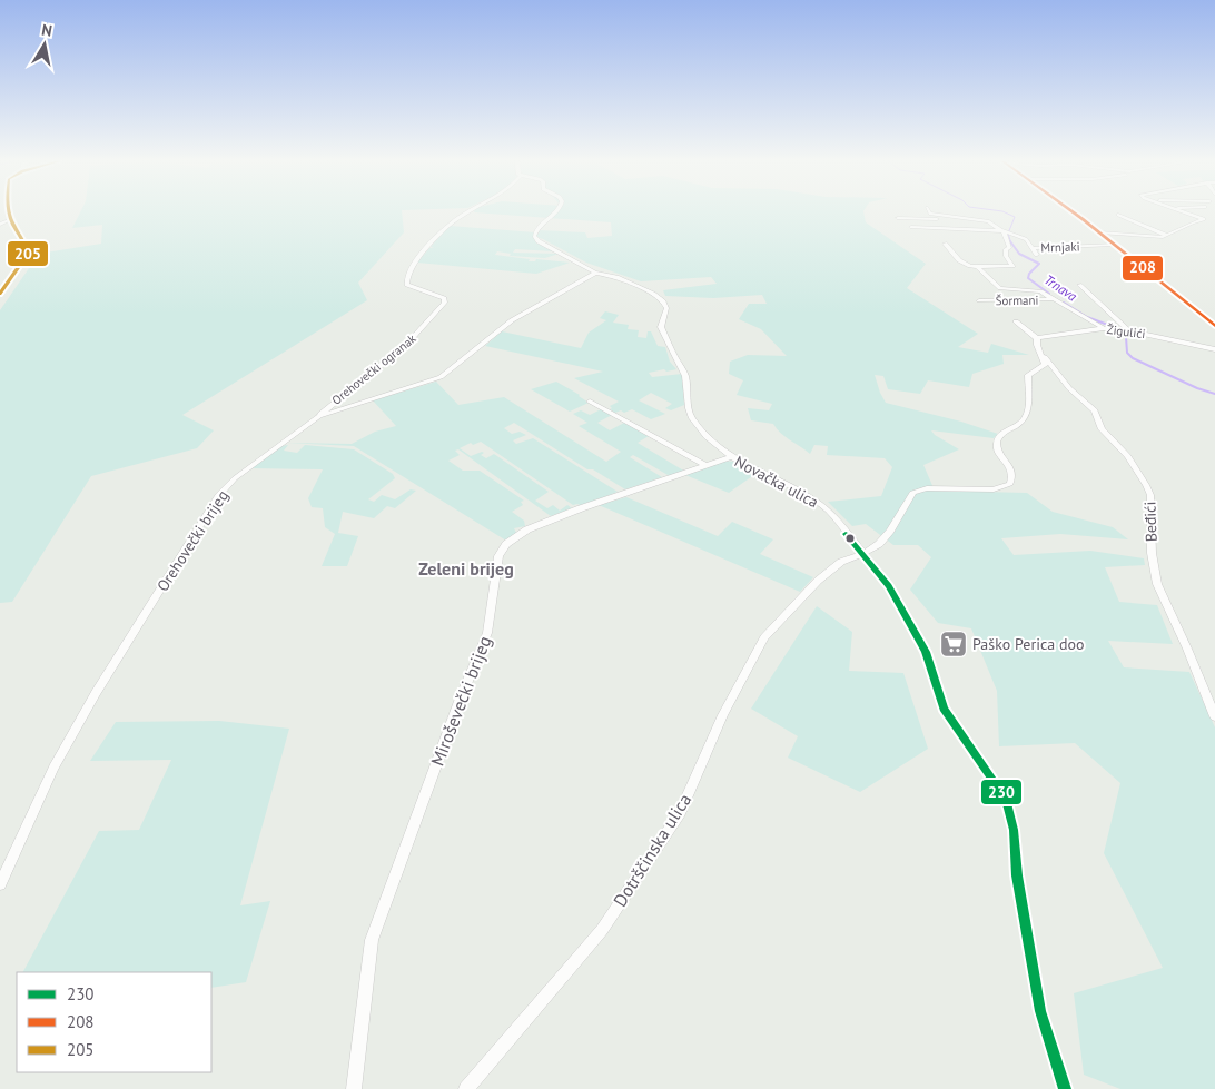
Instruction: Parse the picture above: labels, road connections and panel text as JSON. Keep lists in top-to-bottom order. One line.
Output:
{"streets":{"street":["Mrnjaki","Šormani","Žigulići","Orehovečki ogranak","Novačka ulica","Beđići","Orehovečki brijeg","Miroševečki brijeg","Dotrščinska ulica"]},"crossings":[["Orehovečki ogranak","Orehovečki brijeg"],["Novačka ulica","Orehovečki brijeg"],["Novačka ulica","Miroševečki brijeg"],["Novačka ulica","Dotrščinska ulica"],["Beđići","Dotrščinska ulica"]],"districts":["Zeleni brijeg"],"water":["Trnava"],"places":{"supermarket":["Paško Perica doo"]},"lines":["transit line 208","transit line 205","transit line 230"],"legend":["230","208","205"],"north":"top"}
